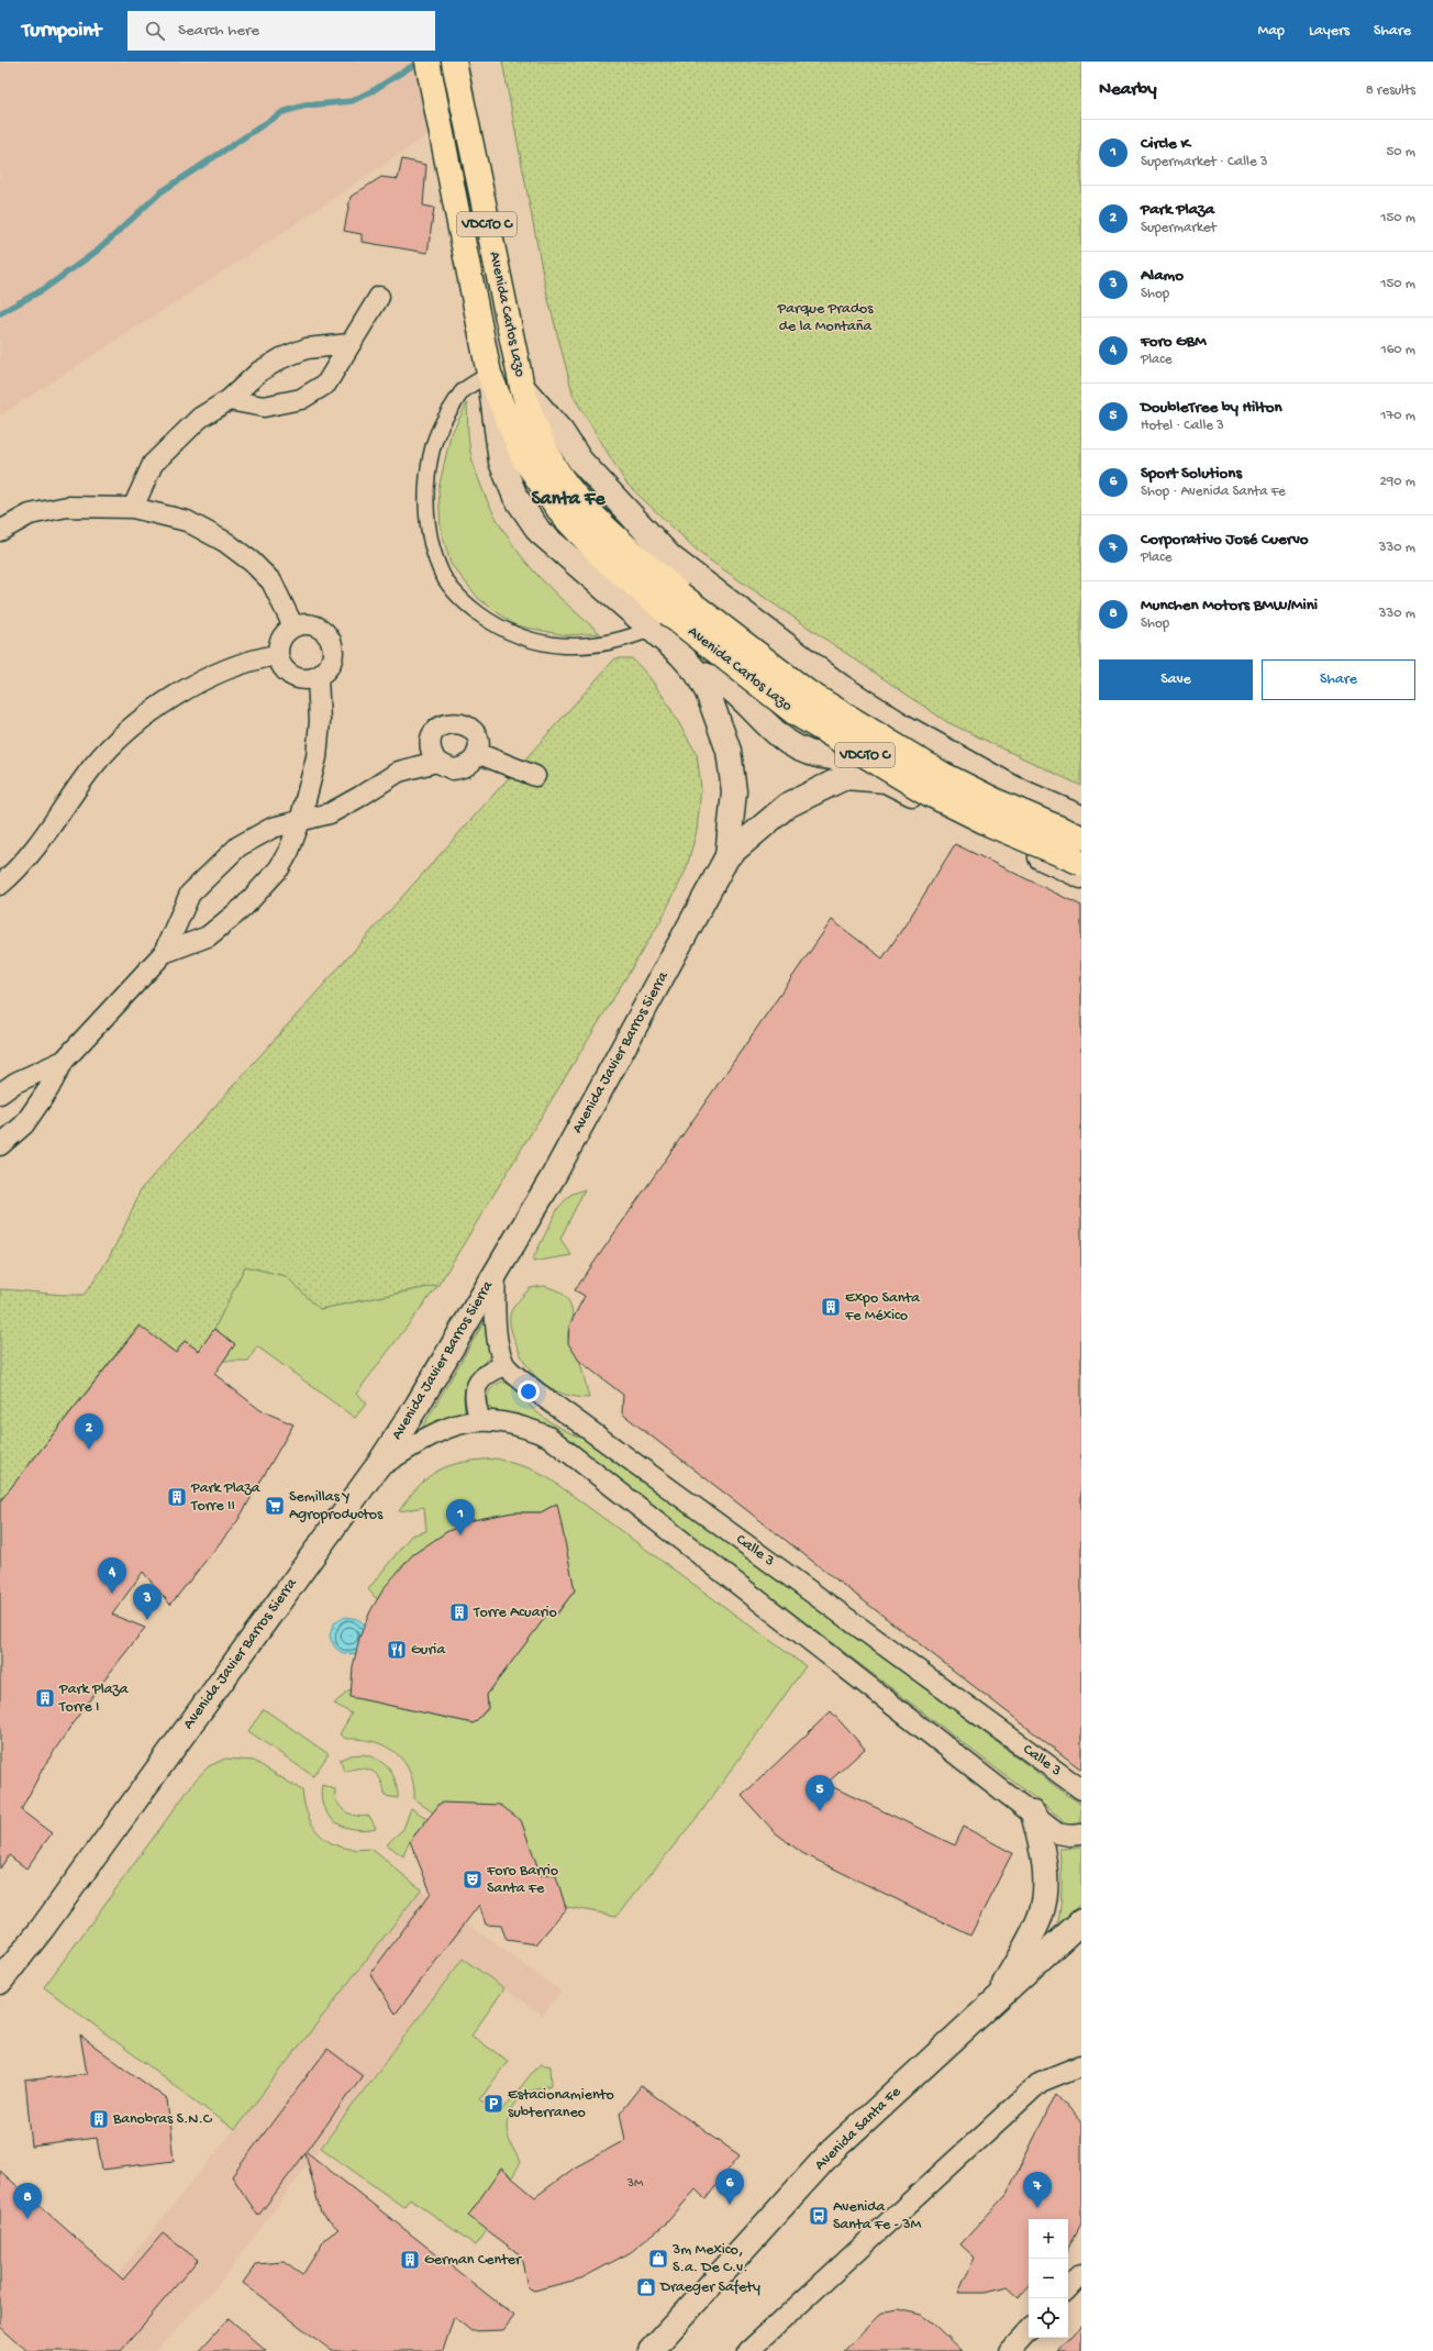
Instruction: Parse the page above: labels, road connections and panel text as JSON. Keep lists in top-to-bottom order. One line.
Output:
{"streets":{"highway":["VDCTO C","Avenida Carlos Lazo"],"street":["Avenida Javier Barros Sierra","Calle 3","Avenida Santa Fe"]},"crossings":[["Avenida Carlos Lazo","Avenida Javier Barros Sierra"]],"districts":["Santa Fe"],"parks":["Parque Prados de la Montaña"],"places":{"building":["Expo Santa Fe México","Park Plaza Torre II","Torre Acuario","Park Plaza Torre I","Banobras S.N.C","German Center"],"supermarket":["Semillas Y Agroproductos"],"restaurant":["Guria"],"theatre":["Foro Barrio Santa Fe"],"parking":["Estacionamiento subterraneo"],"bus stop":["Avenida Santa Fe - 3M"],"shop":["3m Mexico, S.a. De C.v.","Draeger Safety"]},"house_numbers":["3M"],"page":{"header":"Turnpoint","search":"Search here","nav":["Map","Layers","Share"],"heading":["Nearby","8 results"],"list":[{"mark":"1","name":"Circle K","note":"Supermarket · Calle 3","value":"50 m"},{"mark":"2","name":"Park Plaza","note":"Supermarket","value":"150 m"},{"mark":"3","name":"Alamo","note":"Shop","value":"150 m"},{"mark":"4","name":"Foro GBM","note":"Place","value":"160 m"},{"mark":"5","name":"DoubleTree by Hilton","note":"Hotel · Calle 3","value":"170 m"},{"mark":"6","name":"Sport Solutions","note":"Shop · Avenida Santa Fe","value":"290 m"},{"mark":"7","name":"Corporativo José Cuervo","note":"Place","value":"330 m"},{"mark":"8","name":"Munchen Motors BMW/Mini","note":"Shop","value":"330 m"}],"buttons":["Save","Share"],"pins":["2","1","4","3","5","6","7","8"],"map_buttons":["+","−"]}}
